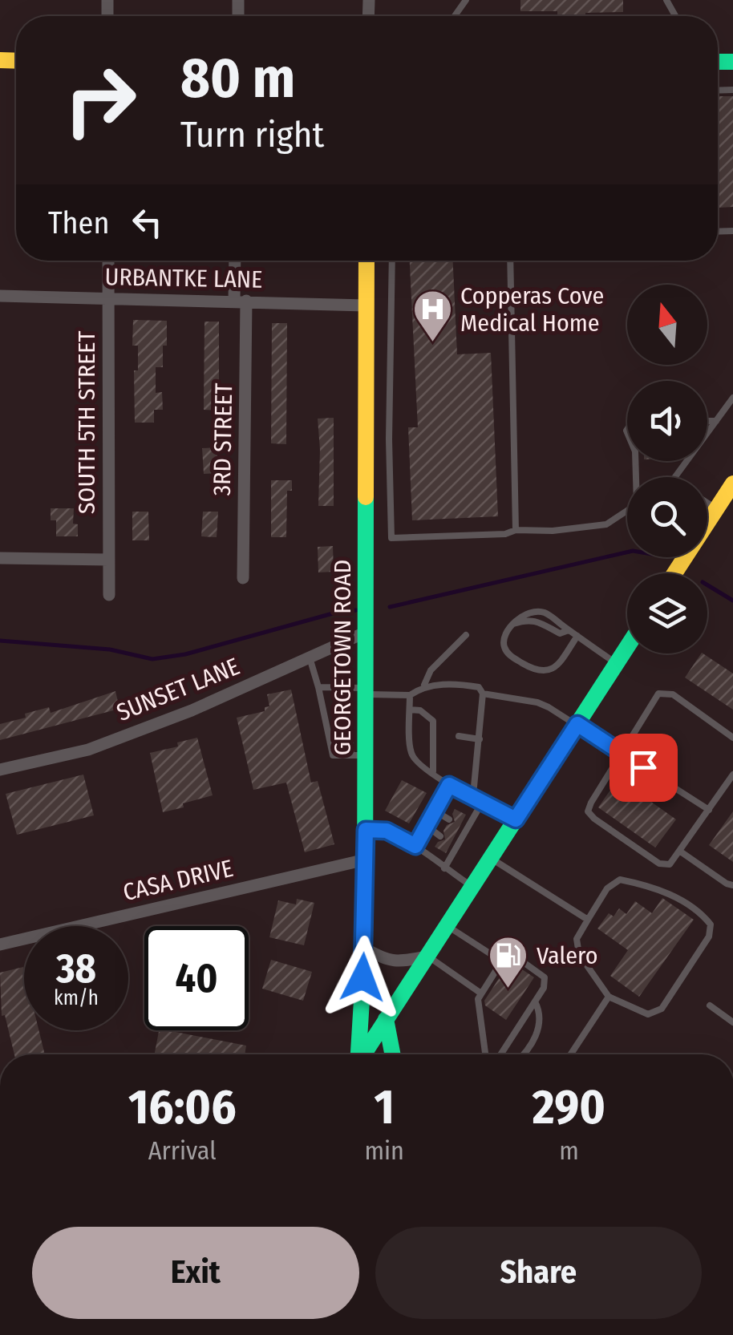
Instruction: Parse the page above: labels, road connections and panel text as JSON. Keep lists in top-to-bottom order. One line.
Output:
{"streets":{"street":["URBANTKE LANE","SOUTH 5TH STREET","3RD STREET","GEORGETOWN ROAD","SUNSET LANE","CASA DRIVE"]},"crossings":[["URBANTKE LANE","SOUTH 5TH STREET"],["URBANTKE LANE","3RD STREET"],["URBANTKE LANE","GEORGETOWN ROAD"],["GEORGETOWN ROAD","SUNSET LANE"],["GEORGETOWN ROAD","CASA DRIVE"]],"places":{"hospital":["Copperas Cove Medical Home"],"fuel station":["Valero"]},"north":"top","page":{"turn":["80 m","Turn right"],"then":"Then","speed":"38 km/h","limit":"40","eta":["16:06","Arrival","1","min","290","m"],"buttons":["Exit","Share"]}}
